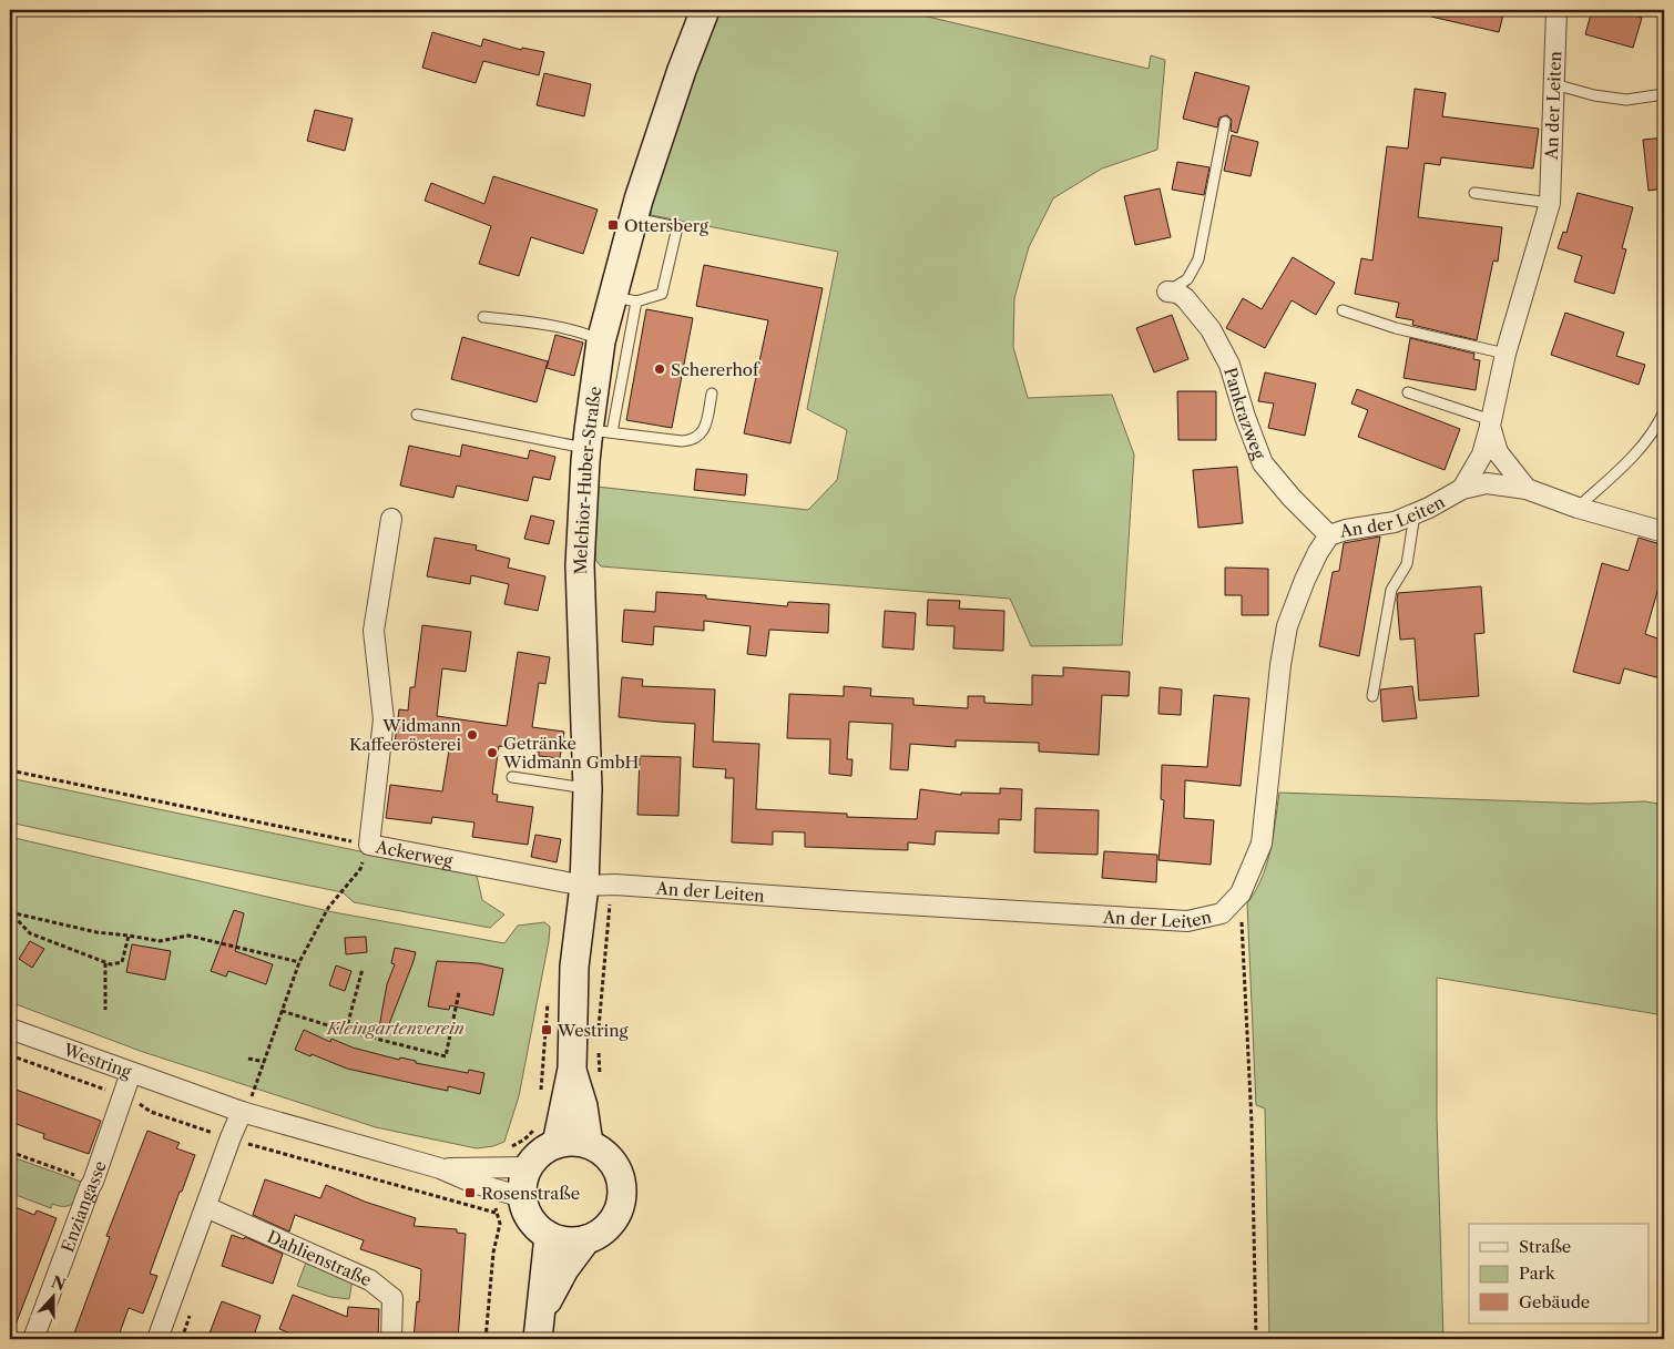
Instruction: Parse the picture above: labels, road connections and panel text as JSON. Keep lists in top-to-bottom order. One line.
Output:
{"streets":{"street":["An der Leiten","Pankrazweg","Melchior-Huber-Straße","Ackerweg","Westring","Enziangasse","Dahlienstraße"]},"crossings":[["An der Leiten","Pankrazweg"],["An der Leiten","Melchior-Huber-Straße"],["An der Leiten","Ackerweg"],["Melchior-Huber-Straße","Ackerweg"],["Westring","Enziangasse"]],"parks":["Kleingartenverein"],"places":{"transit":["Ottersberg","Westring","Rosenstraße"],"other":["Schererhof","Widmann Kaffeerösterei","Getränke Widmann GmbH"]},"legend":["Straße","Park","Gebäude"],"north":"top"}
